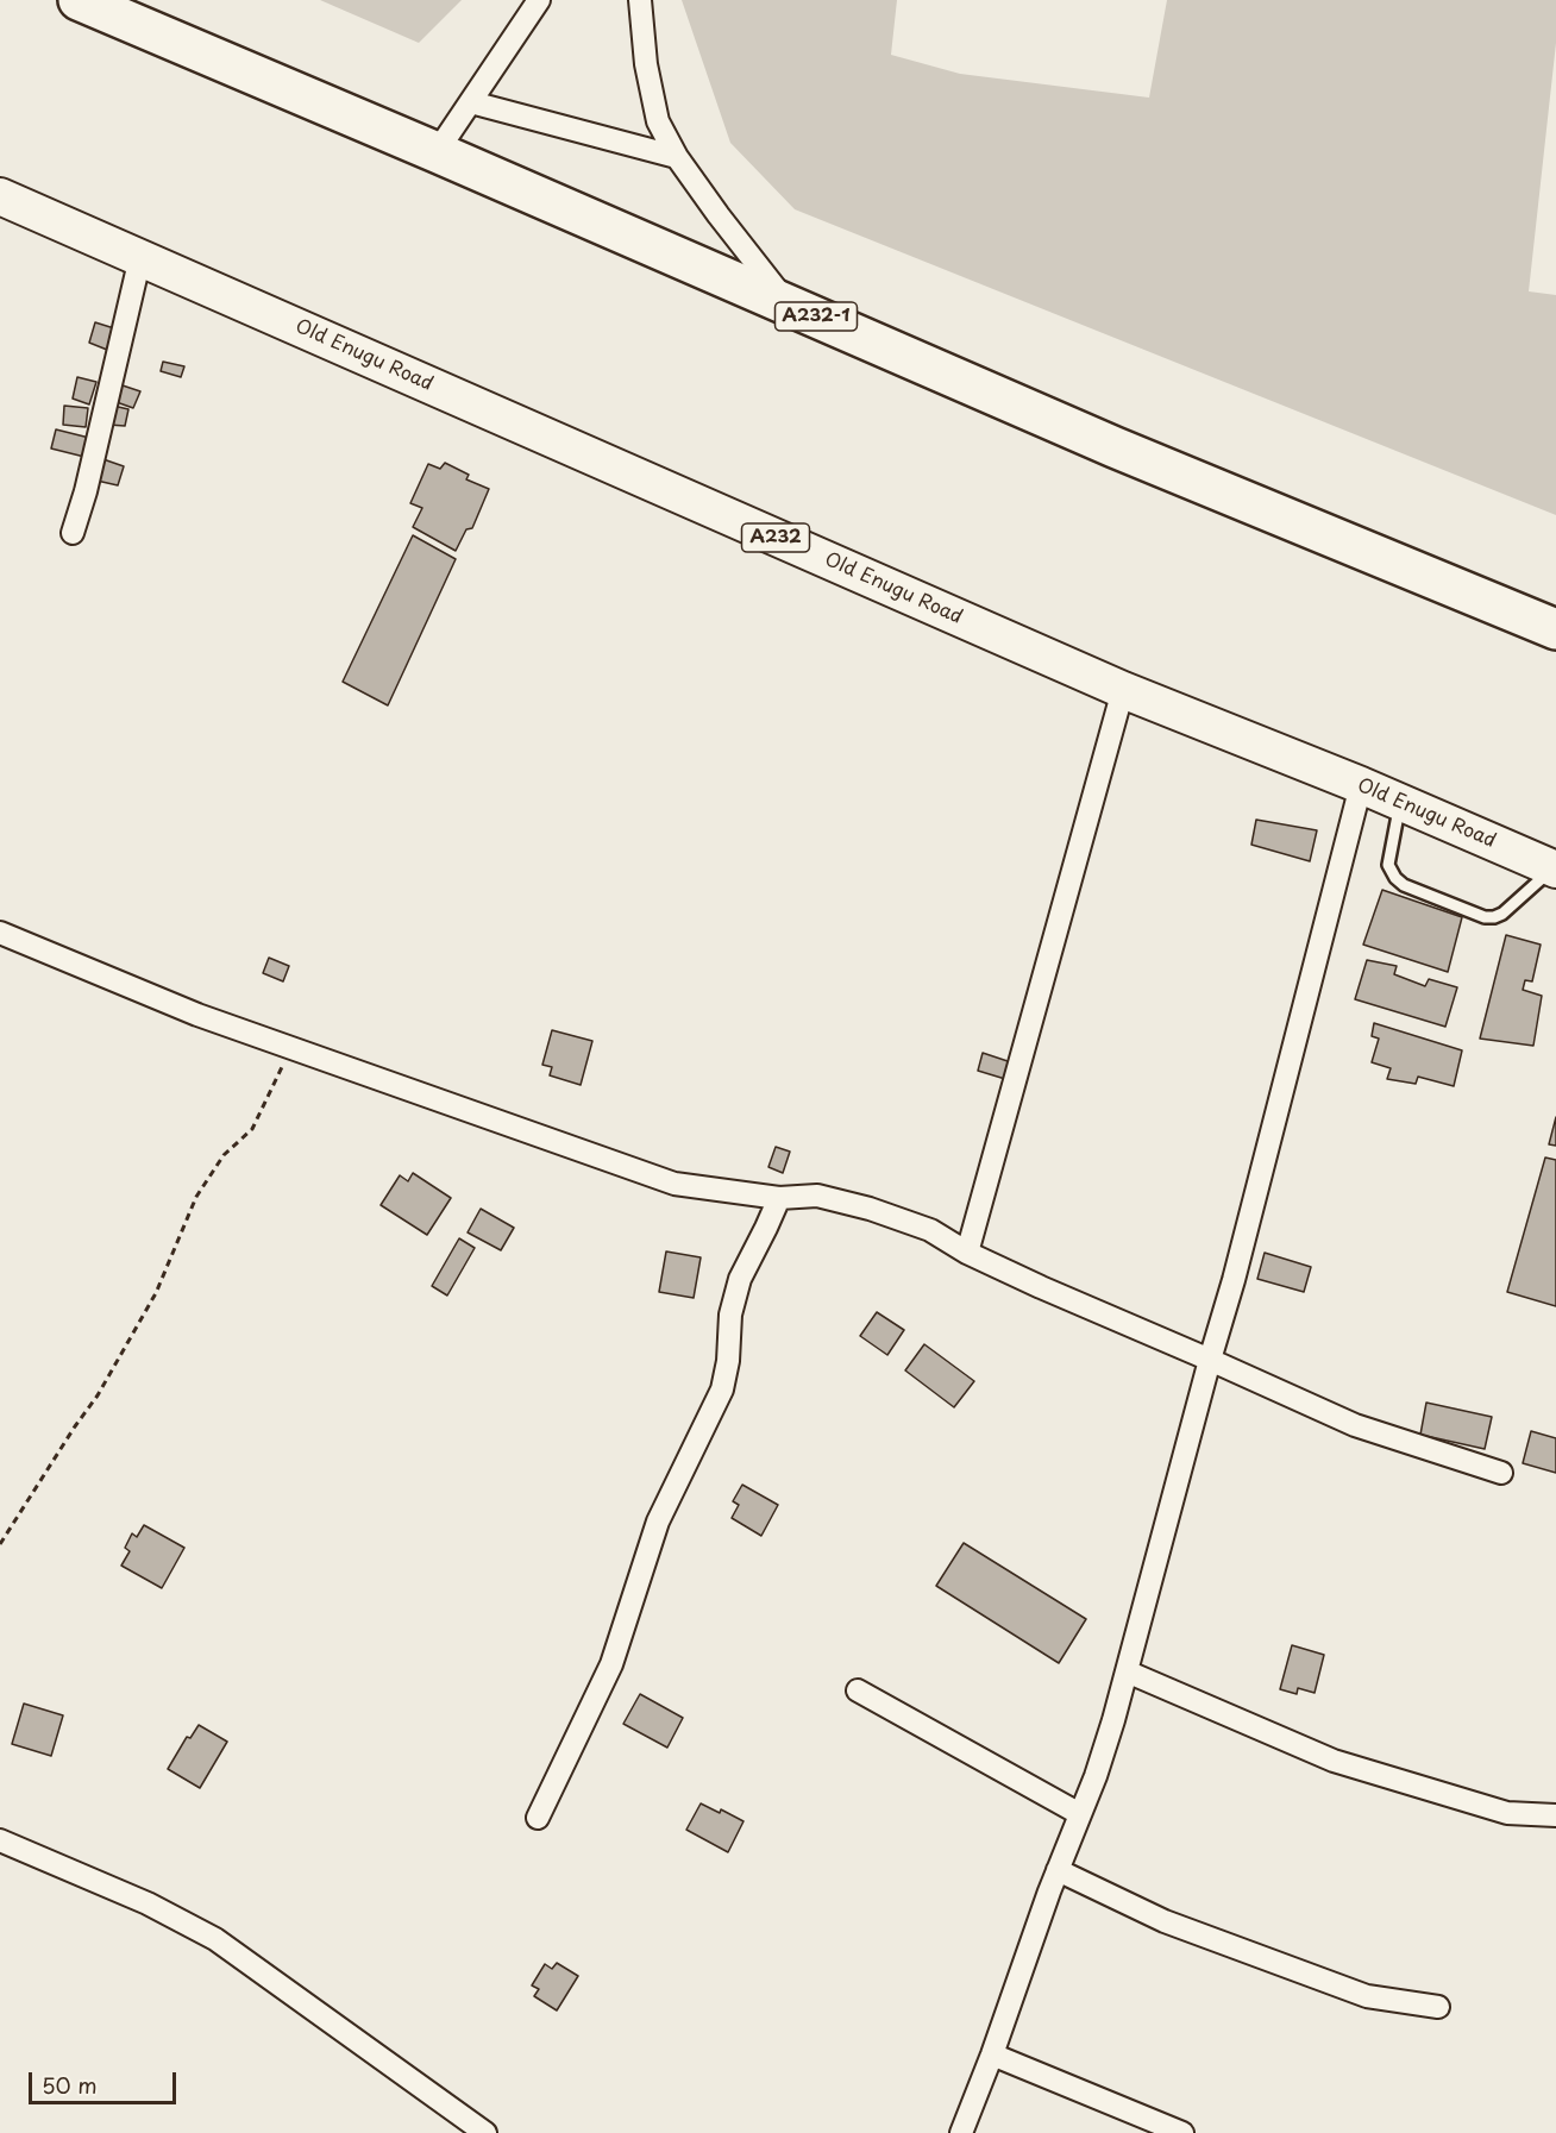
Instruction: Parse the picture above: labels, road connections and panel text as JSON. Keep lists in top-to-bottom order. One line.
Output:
{"streets":{"highway":["A232-1"],"main road":["Old Enugu Road","A232"]},"scale_bar":"50 m"}
